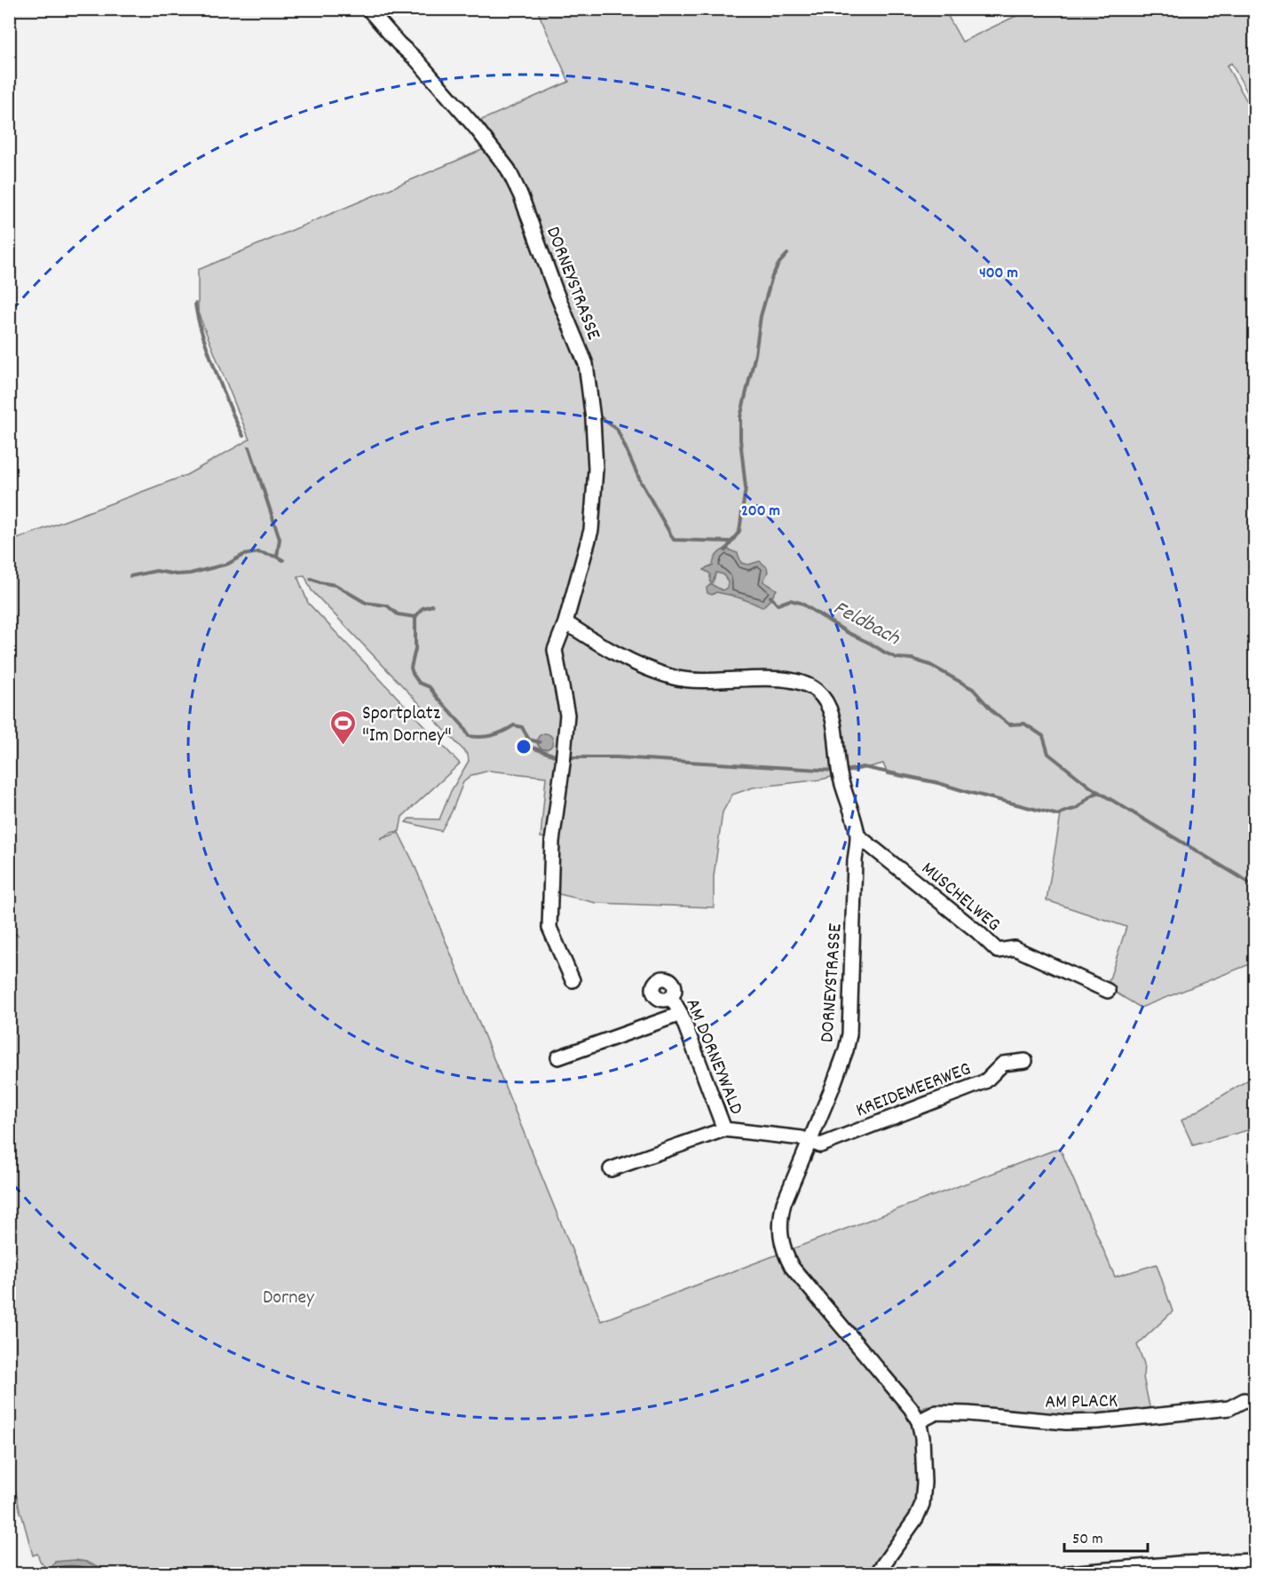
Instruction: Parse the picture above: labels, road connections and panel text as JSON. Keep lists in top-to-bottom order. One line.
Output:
{"streets":{"street":["DORNEYSTRASSE","MUSCHELWEG","AM DORNEYWALD","KREIDEMEERWEG","AM PLACK"]},"crossings":[["DORNEYSTRASSE","MUSCHELWEG"],["DORNEYSTRASSE","AM DORNEYWALD"],["DORNEYSTRASSE","KREIDEMEERWEG"],["DORNEYSTRASSE","AM PLACK"],["AM DORNEYWALD","KREIDEMEERWEG"]],"water":["Feldbach"],"parks":["Dorney"],"places":{"sports":["Sportplatz \"Im Dorney\""]},"scale_bar":"50 m","rings":["400 m","200 m"]}
